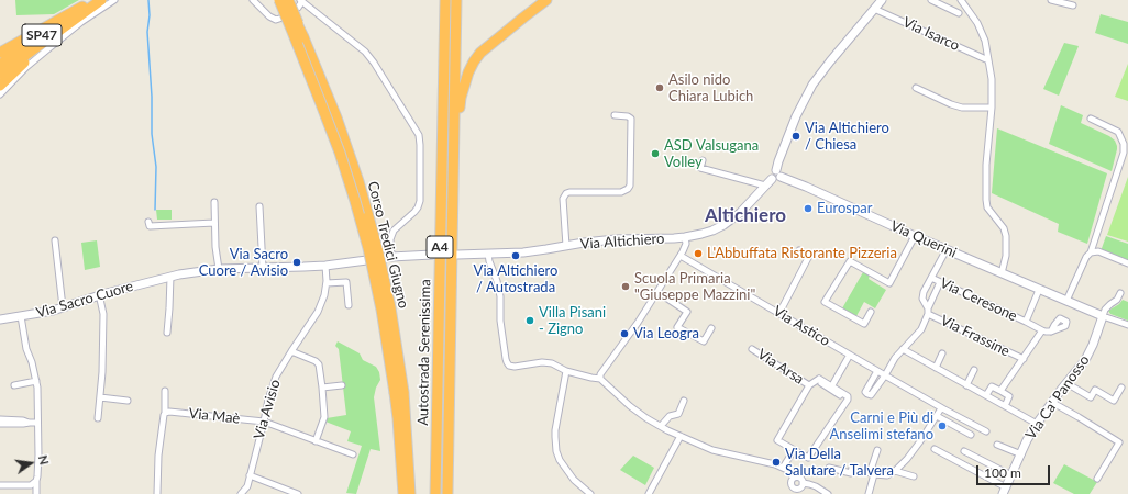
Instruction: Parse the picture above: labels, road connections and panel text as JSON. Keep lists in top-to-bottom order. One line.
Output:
{"streets":{"highway":["SP47","Corso Tredici Giugno","A4","Autostrada Serenissima"],"street":["Via Isarco","Via Querini","Via Altichiero","Via Sacro Cuore","Via Ceresone","Via Astico","Via Frassine","Via Arsa","Via Ca' Panosso","Via Avisio","Via Maè"]},"crossings":[["Via Isarco","Via Altichiero"],["Via Querini","Via Altichiero"],["Via Querini","Via Ceresone"],["Via Querini","Via Ca' Panosso"],["Via Sacro Cuore","Via Avisio"],["Via Avisio","Via Maè"]],"districts":["Altichiero"],"places":["Asilo nido Chiara Lubich","Via Altichiero / Chiesa","ASD Valsugana Volley","Eurospar","L'Abbuffata Ristorante Pizzeria","Via Altichiero / Autostrada","Via Sacro Cuore / Avisio","Scuola Primaria \"Giuseppe Mazzini\"","Villa Pisani - Zigno","Via Leogra","Carni e Più di Anselimi stefano","Via Della Salutare / Talvera"],"scale_bar":"100 m","north":"right"}
